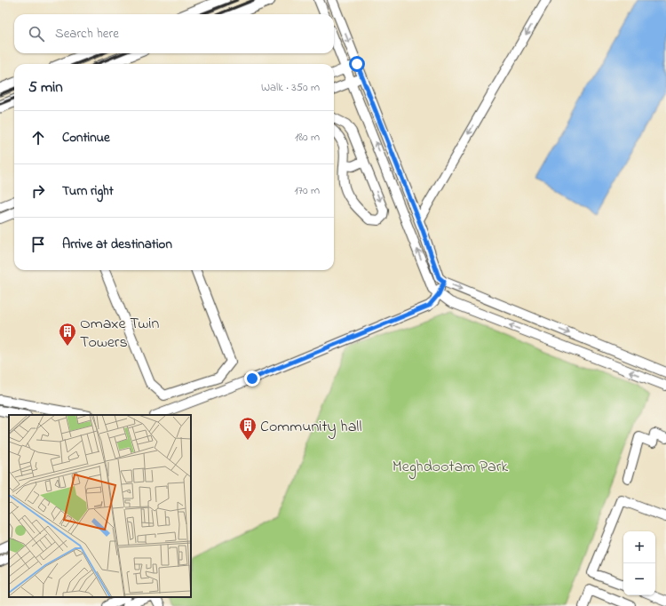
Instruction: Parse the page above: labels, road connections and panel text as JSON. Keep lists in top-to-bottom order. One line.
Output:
{"parks":["Meghdootam Park"],"places":{"building":["Omaxe Twin Towers","Community hall"]},"page":{"search":"Search here","heading":["5 min","Walk · 350 m"],"list":[["Continue","180 m"],["Turn right","170 m"],"Arrive at destination"],"map_buttons":["+","−"]}}
